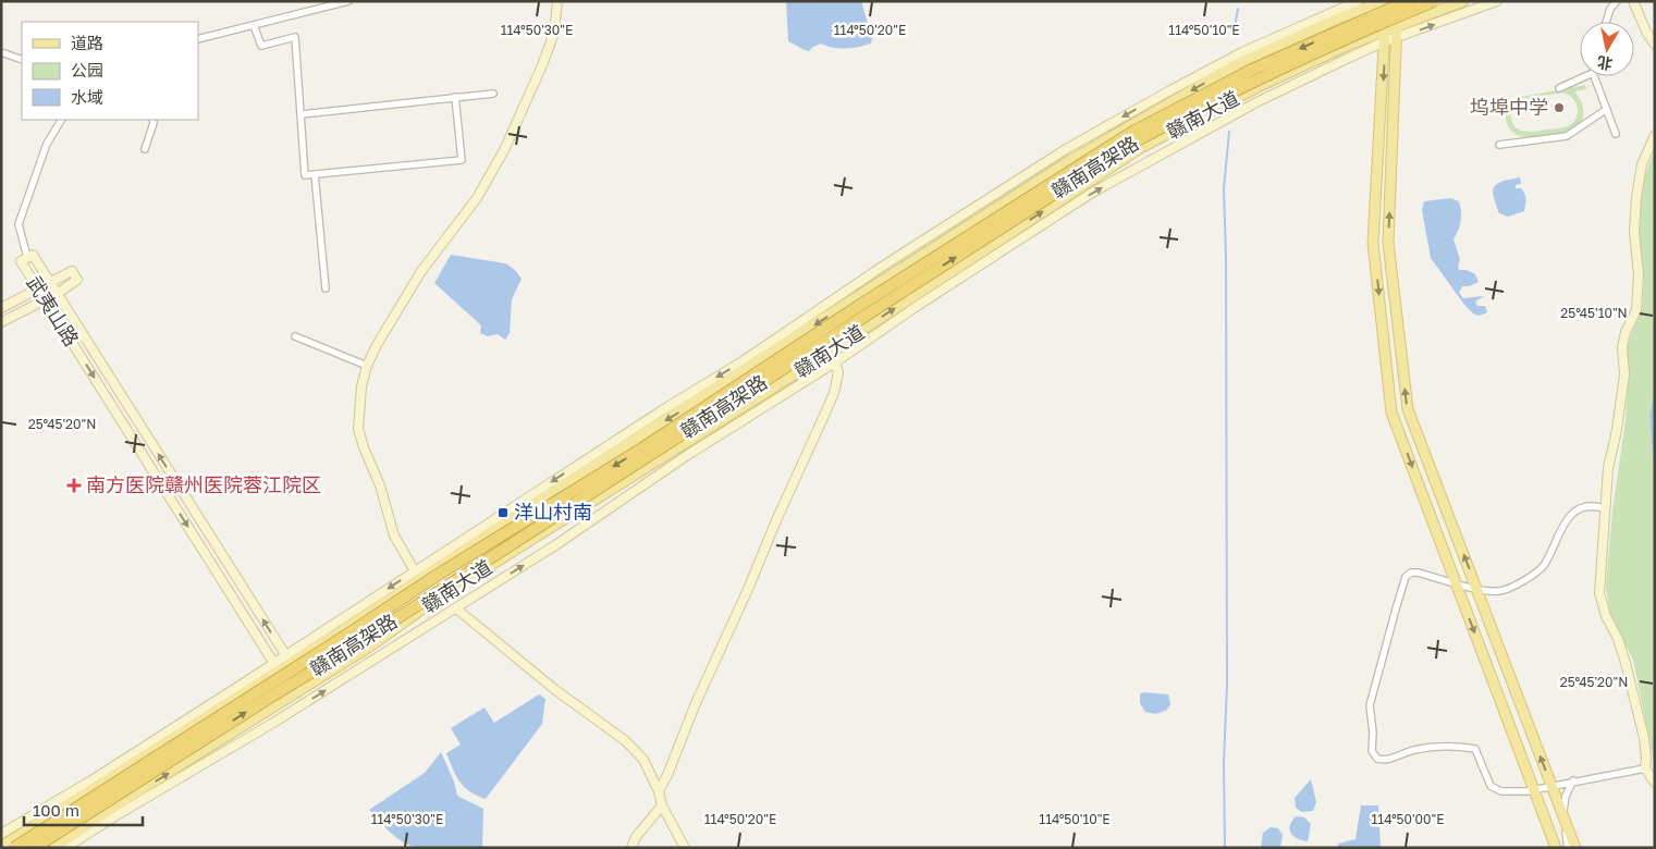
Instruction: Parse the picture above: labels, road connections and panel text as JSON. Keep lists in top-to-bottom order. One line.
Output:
{"streets":{"highway":["赣南高架路"],"main road":["赣南大道"],"street":["武夷山路"]},"crossings":[["赣南大道","赣南高架路"],["赣南大道","武夷山路"]],"places":{"other":["坞埠中学"],"health":["南方医院赣州医院蓉江院区"],"transit":["洋山村南"]},"legend":["道路","公园","水域"],"scale_bar":"100 m","north":"bottom","coordinates":["114°50'30\"E","114°50'20\"E","114°50'10\"E","25°45'10\"N","25°45'20\"N","114°50'00\"E"]}
